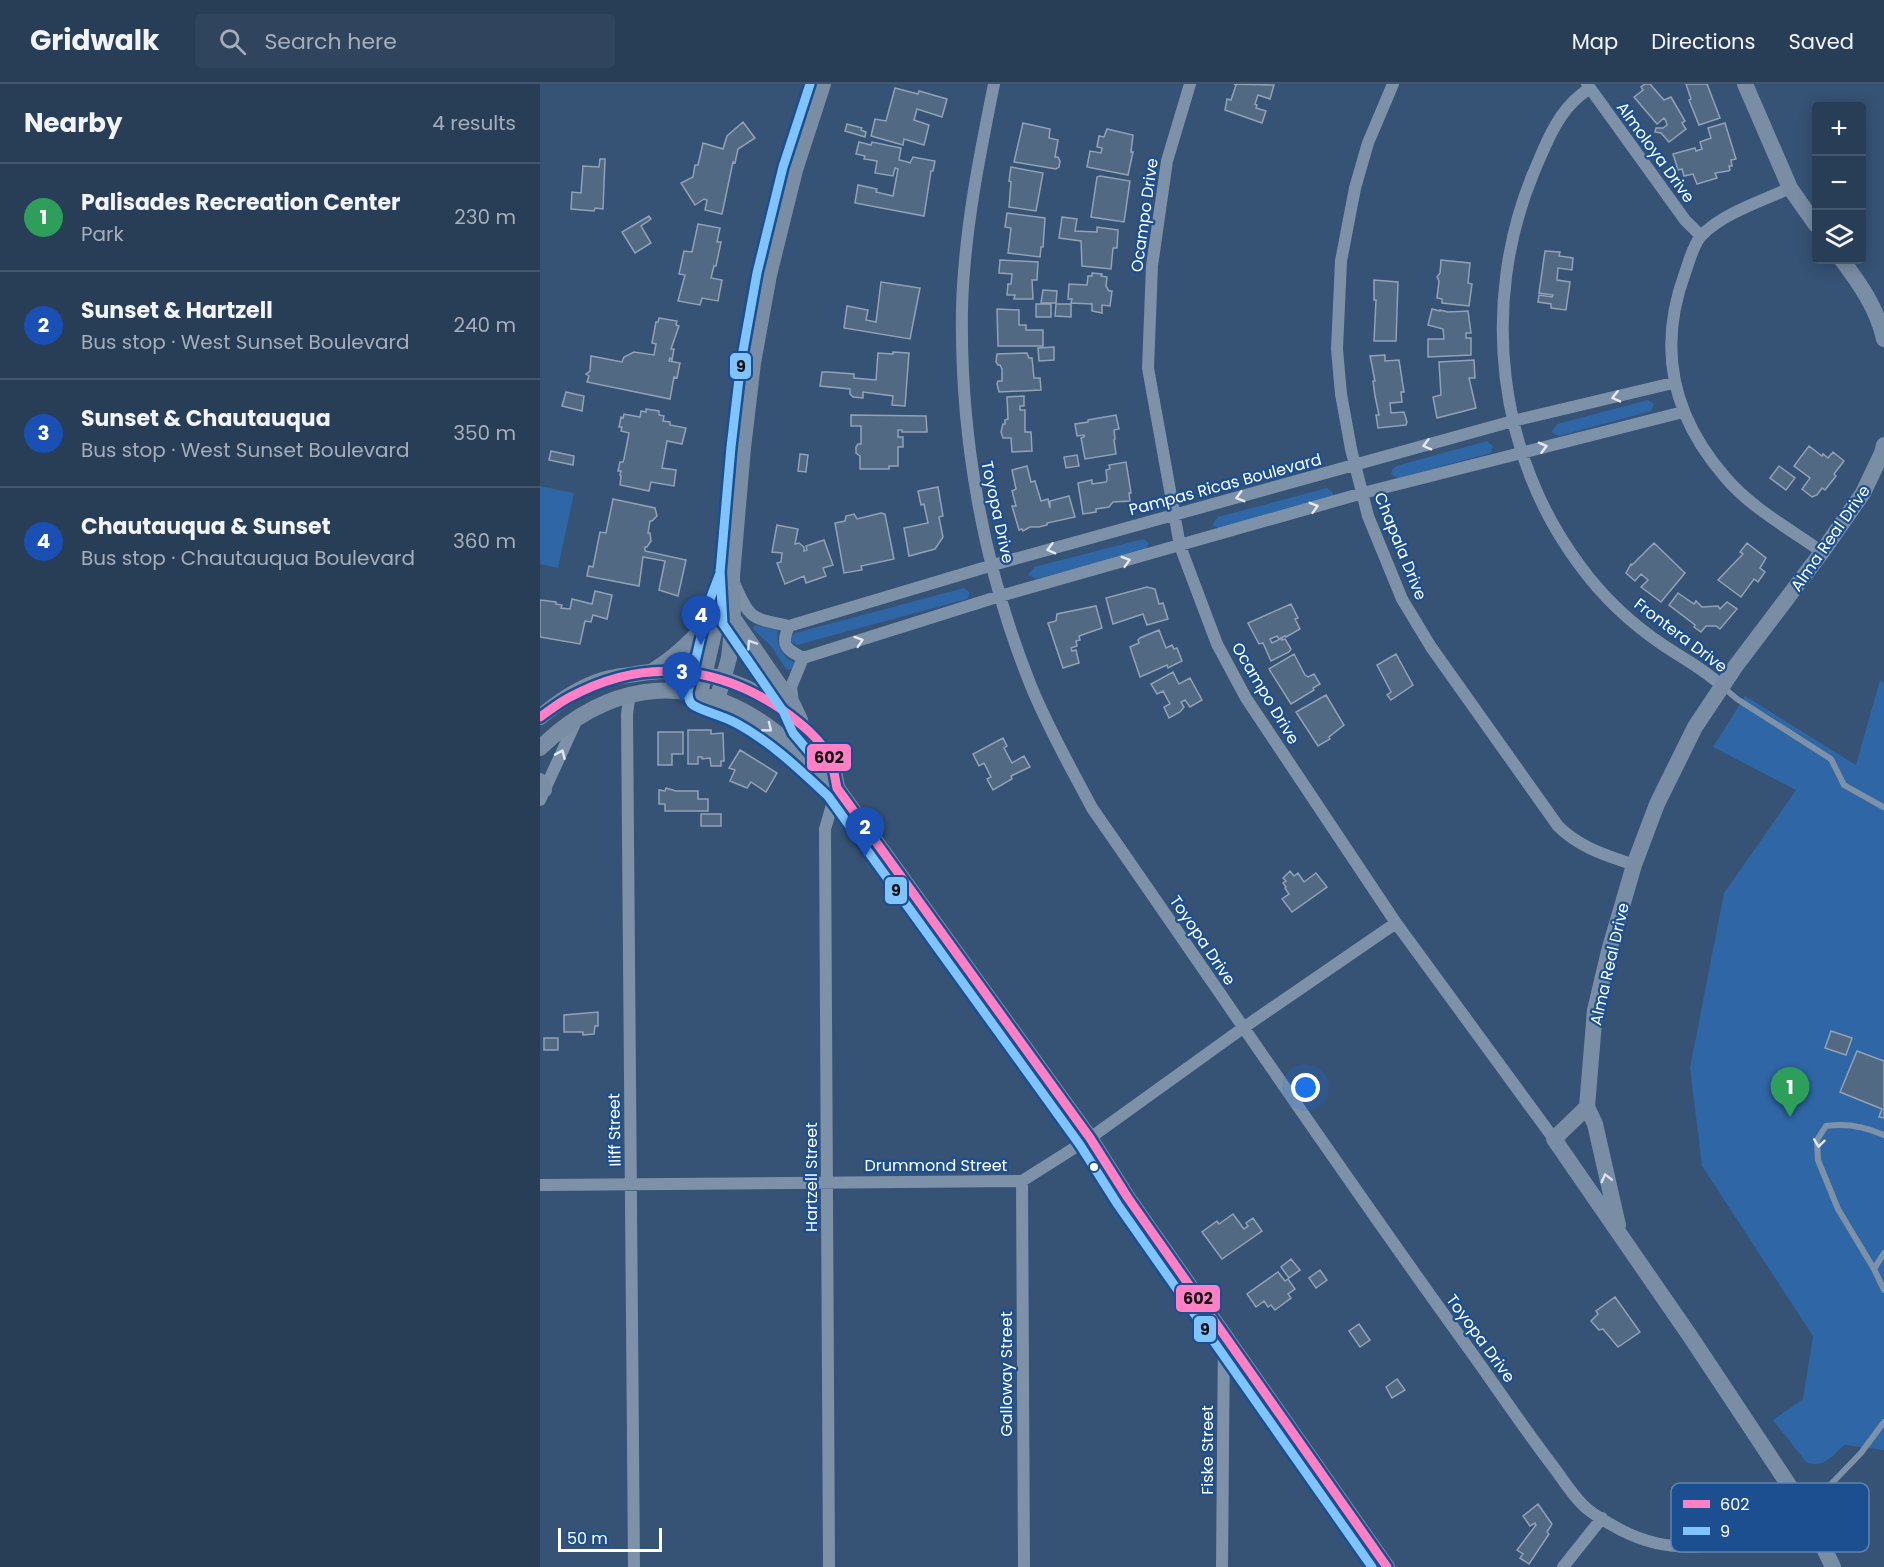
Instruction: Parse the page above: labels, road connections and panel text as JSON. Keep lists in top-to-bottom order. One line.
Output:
{"streets":{"street":["Almoloya Drive","Ocampo Drive","Pampas Ricas Boulevard","Toyopa Drive","Alma Real Drive","Chapala Drive","Frontera Drive","Iliff Street","Drummond Street","Hartzell Street","Galloway Street","Fiske Street"]},"crossings":[["Almoloya Drive","Frontera Drive"],["Ocampo Drive","Pampas Ricas Boulevard"],["Ocampo Drive","Drummond Street"],["Pampas Ricas Boulevard","Toyopa Drive"],["Pampas Ricas Boulevard","Chapala Drive"],["Pampas Ricas Boulevard","Frontera Drive"],["Toyopa Drive","Drummond Street"],["Alma Real Drive","Chapala Drive"],["Alma Real Drive","Frontera Drive"],["Iliff Street","Drummond Street"],["Drummond Street","Hartzell Street"],["Drummond Street","Galloway Street"]],"lines":["transit line 9","transit line 602"],"legend":["602","9"],"scale_bar":"50 m","page":{"header":"Gridwalk","search":"Search here","nav":["Map","Directions","Saved"],"heading":["Nearby","4 results"],"map_buttons":["+","−"],"list":[{"mark":"1","name":"Palisades Recreation Center","note":"Park","value":"230 m"},{"mark":"2","name":"Sunset & Hartzell","note":"Bus stop · West Sunset Boulevard","value":"240 m"},{"mark":"3","name":"Sunset & Chautauqua","note":"Bus stop · West Sunset Boulevard","value":"350 m"},{"mark":"4","name":"Chautauqua & Sunset","note":"Bus stop · Chautauqua Boulevard","value":"360 m"}],"pins":["4","3","2","1"],"scale":"50 m"}}
